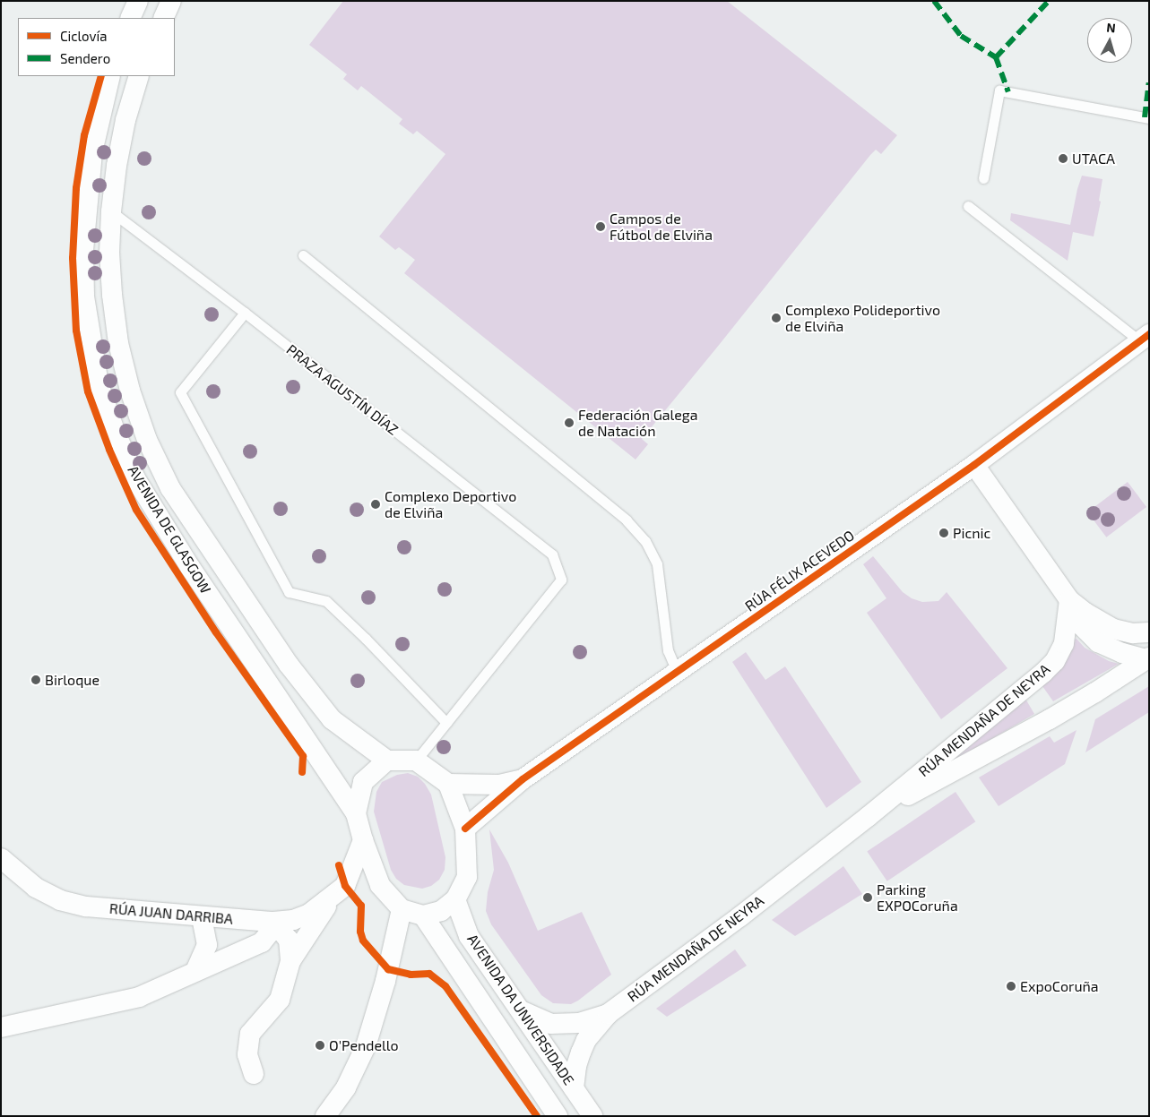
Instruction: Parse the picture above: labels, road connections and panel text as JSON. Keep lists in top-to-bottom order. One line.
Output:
{"streets":{"street":["AVENIDA DE GLASGOW","RÚA FÉLIX ACEVEDO","RÚA MENDAÑA DE NEYRA","RÚA JUAN DARRIBA","AVENIDA DA UNIVERSIDADE"],"lane":["PRAZA AGUSTÍN DÍAZ"]},"crossings":[["PRAZA AGUSTÍN DÍAZ","AVENIDA DE GLASGOW"],["AVENIDA DE GLASGOW","RÚA FÉLIX ACEVEDO"],["AVENIDA DE GLASGOW","AVENIDA DA UNIVERSIDADE"],["RÚA FÉLIX ACEVEDO","AVENIDA DA UNIVERSIDADE"],["RÚA MENDAÑA DE NEYRA","AVENIDA DA UNIVERSIDADE"]],"places":["UTACA","Campos de Fútbol de Elviña","Complexo Polideportivo de Elviña","Federación Galega de Natación","Complexo Deportivo de Elviña","Picnic","Birloque","Parking EXPOCoruña","ExpoCoruña","O'Pendello"],"legend":["Ciclovía","Sendero"],"north":"top"}
